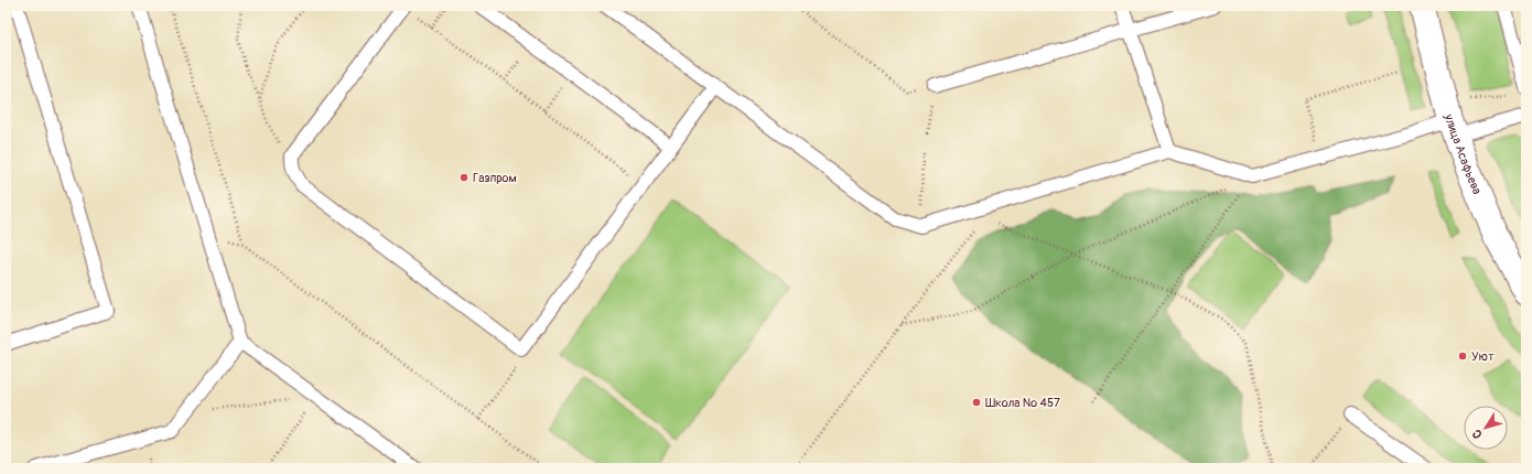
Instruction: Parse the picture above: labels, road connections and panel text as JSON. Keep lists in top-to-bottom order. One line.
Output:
{"streets":{"street":["улица Асафьева"]},"places":["Газпром","Уют","Школа № 457"],"north":"bottom left"}
